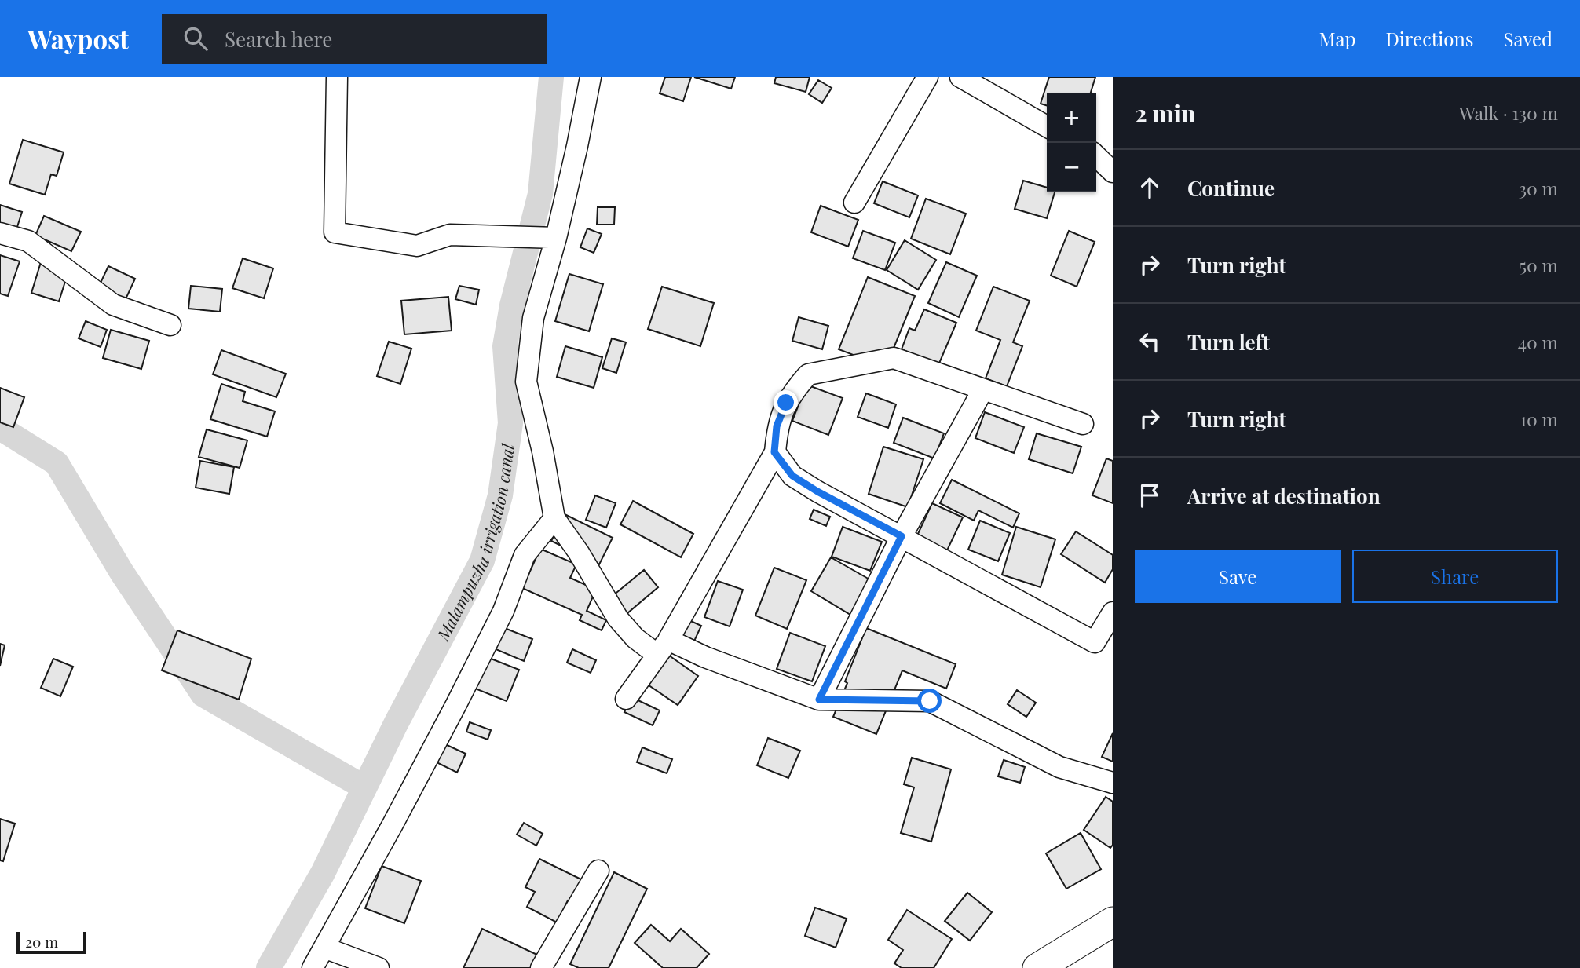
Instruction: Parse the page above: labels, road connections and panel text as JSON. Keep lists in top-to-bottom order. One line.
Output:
{"water":["Malampuzha irrigation canal"],"scale_bar":"20 m","page":{"header":"Waypost","search":"Search here","nav":["Map","Directions","Saved"],"heading":["2 min","Walk · 130 m"],"map_buttons":["+","−"],"list":[["Continue","30 m"],["Turn right","50 m"],["Turn left","40 m"],["Turn right","10 m"],"Arrive at destination"],"buttons":["Save","Share"],"scale":"20 m"}}
